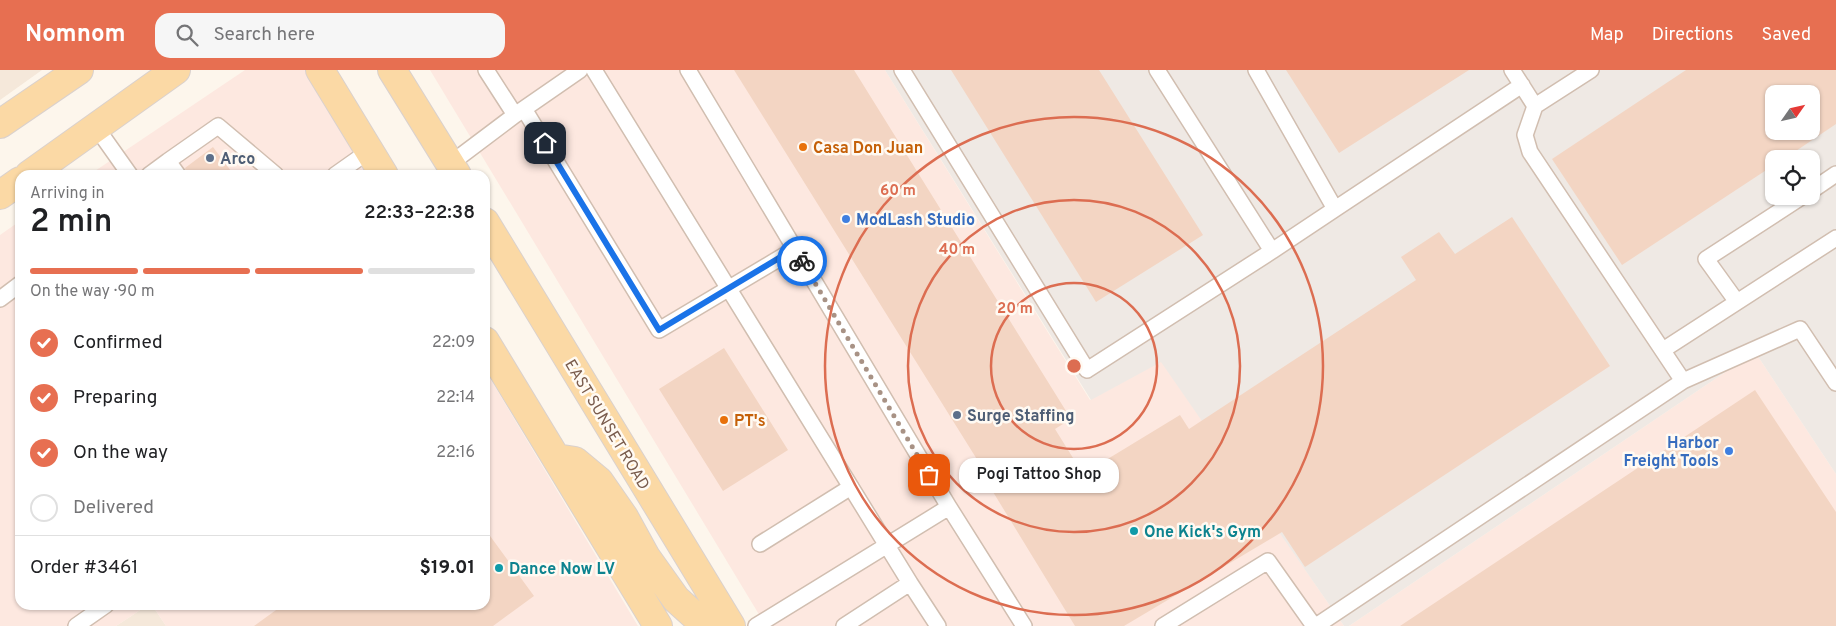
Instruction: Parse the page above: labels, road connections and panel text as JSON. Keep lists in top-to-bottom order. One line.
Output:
{"streets":{"main road":["EAST SUNSET ROAD"]},"places":["Casa Don Juan","Arco","ModLash Studio","Surge Staffing","PT's","Harbor Freight Tools","Pogi Tattoo Shop","One Kick's Gym","Dance Now LV"],"north":"top right","page":{"header":"Nomnom","search":"Search here","nav":["Map","Directions","Saved"],"heading":["2 min","Arriving in","22:33–22:38"],"panel":["Order #3461","$19.01"],"bar":"On the way · 90 m","list":[["Confirmed","22:09"],["Preparing","22:14"],["On the way","22:16"],"Delivered"],"bubble":"Pogi Tattoo Shop"},"rings":["60 m","40 m","20 m"]}
